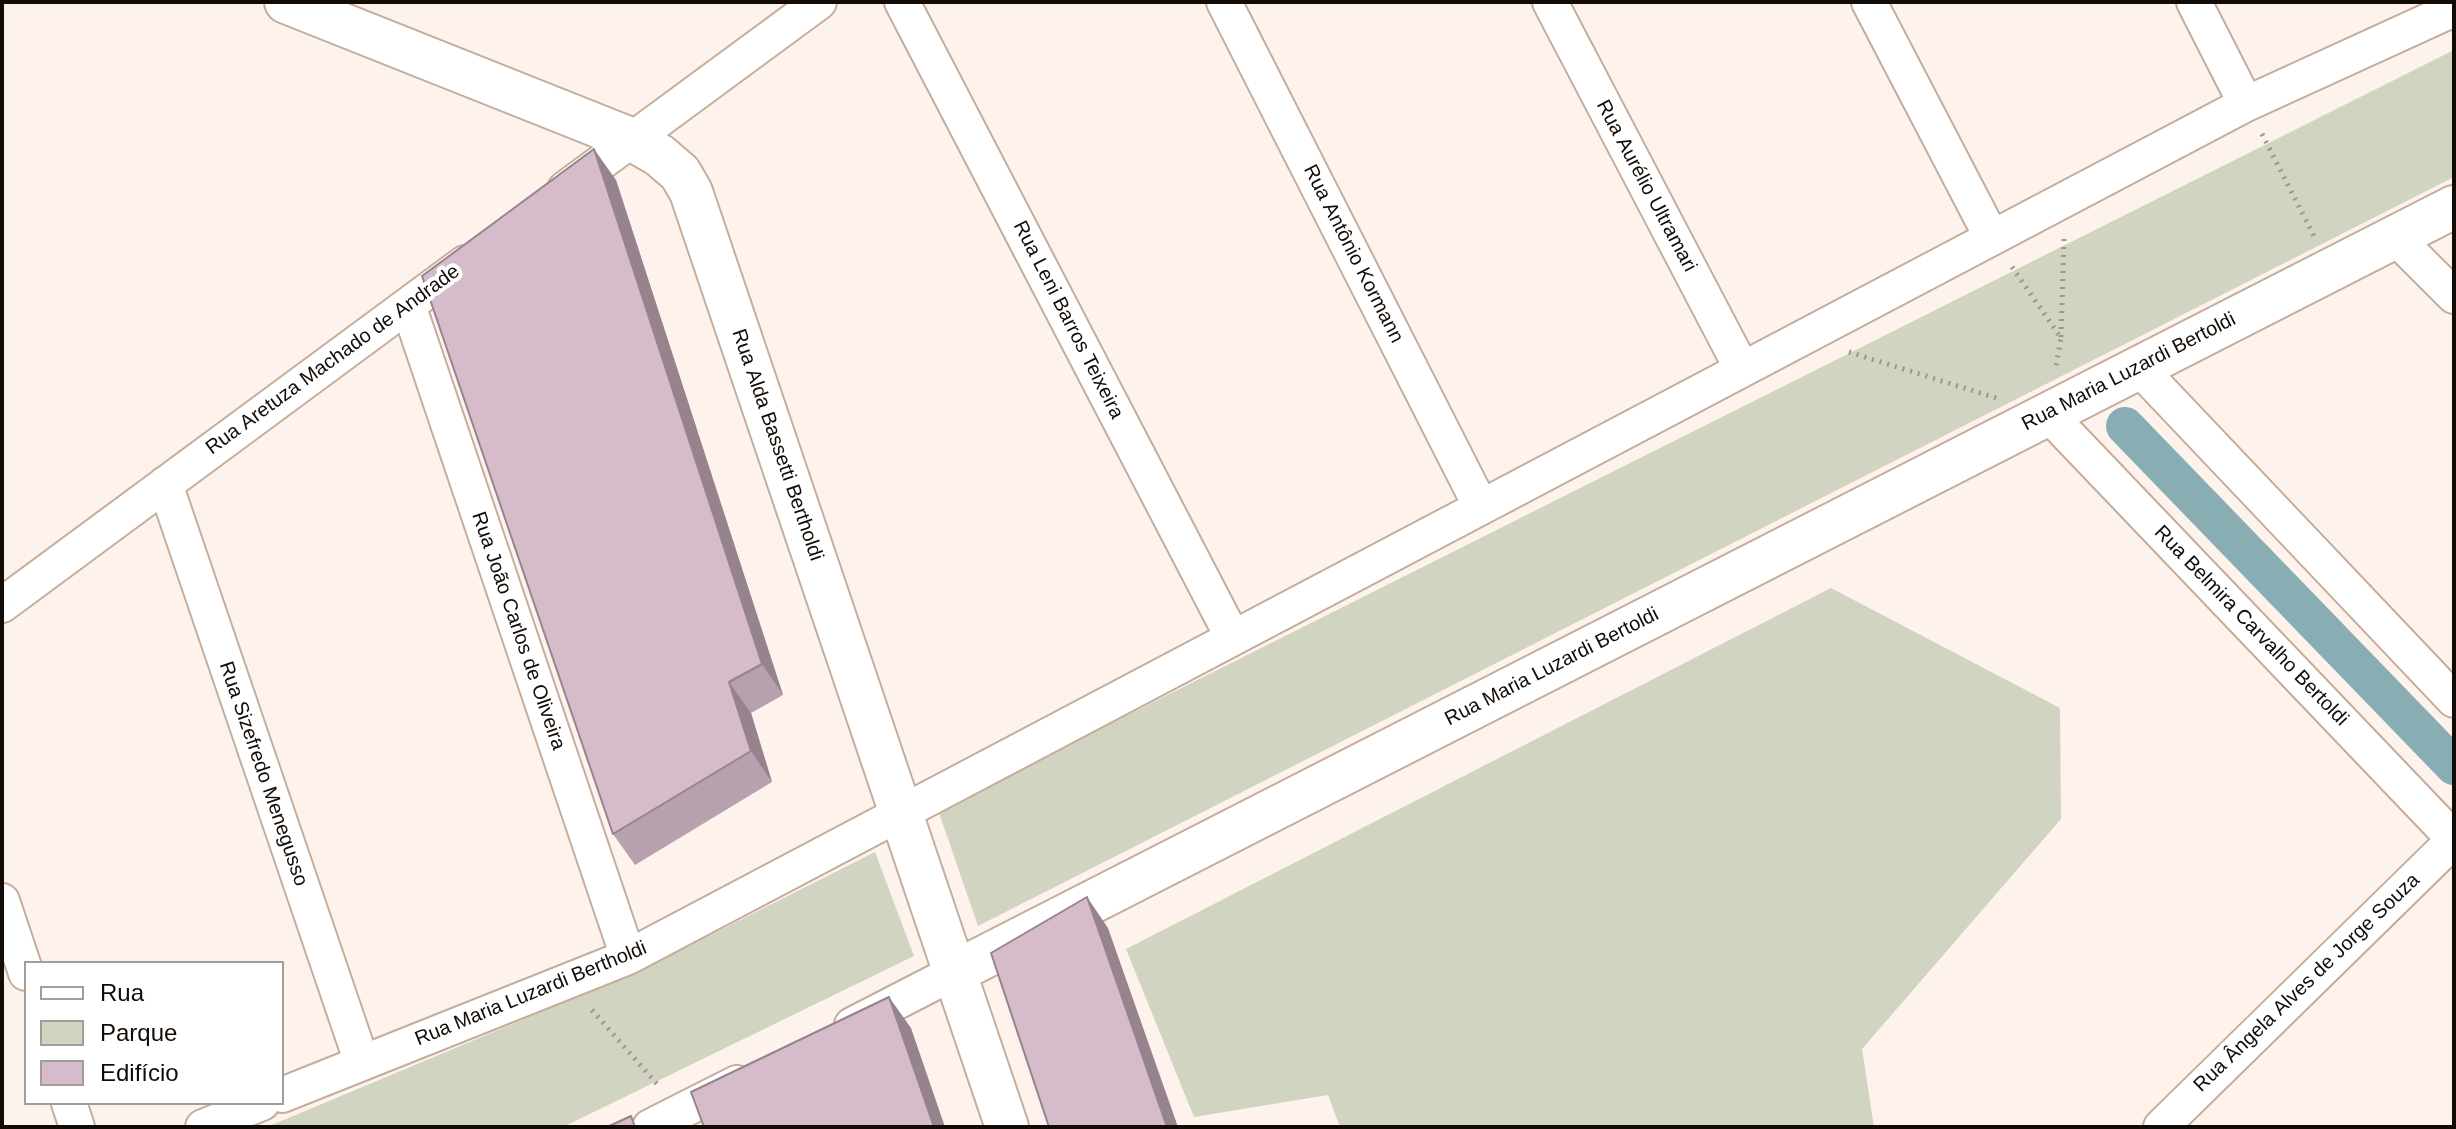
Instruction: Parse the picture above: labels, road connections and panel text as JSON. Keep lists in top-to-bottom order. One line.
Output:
{"streets":{"street":["Rua Aurélio Ultramari","Rua Antônio Kormann","Rua Leni Barros Teixeira","Rua Aretuza Machado de Andrade","Rua Maria Luzardi Bertoldi","Rua Alda Bassetti Bertholdi","Rua Belmira Carvalho Bertoldi","Rua João Carlos de Oliveira","Rua Sizefredo Menegusso","Rua Ângela Alves de Jorge Souza","Rua Maria Luzardi Bertholdi"]},"crossings":[["Rua Aretuza Machado de Andrade","Rua João Carlos de Oliveira"],["Rua Aretuza Machado de Andrade","Rua Sizefredo Menegusso"],["Rua Maria Luzardi Bertoldi","Rua Alda Bassetti Bertholdi"],["Rua Maria Luzardi Bertoldi","Rua Belmira Carvalho Bertoldi"],["Rua Alda Bassetti Bertholdi","Rua Maria Luzardi Bertholdi"],["Rua Belmira Carvalho Bertoldi","Rua Ângela Alves de Jorge Souza"],["Rua João Carlos de Oliveira","Rua Maria Luzardi Bertholdi"],["Rua Sizefredo Menegusso","Rua Maria Luzardi Bertholdi"]],"legend":["Rua","Parque","Edifício"]}
